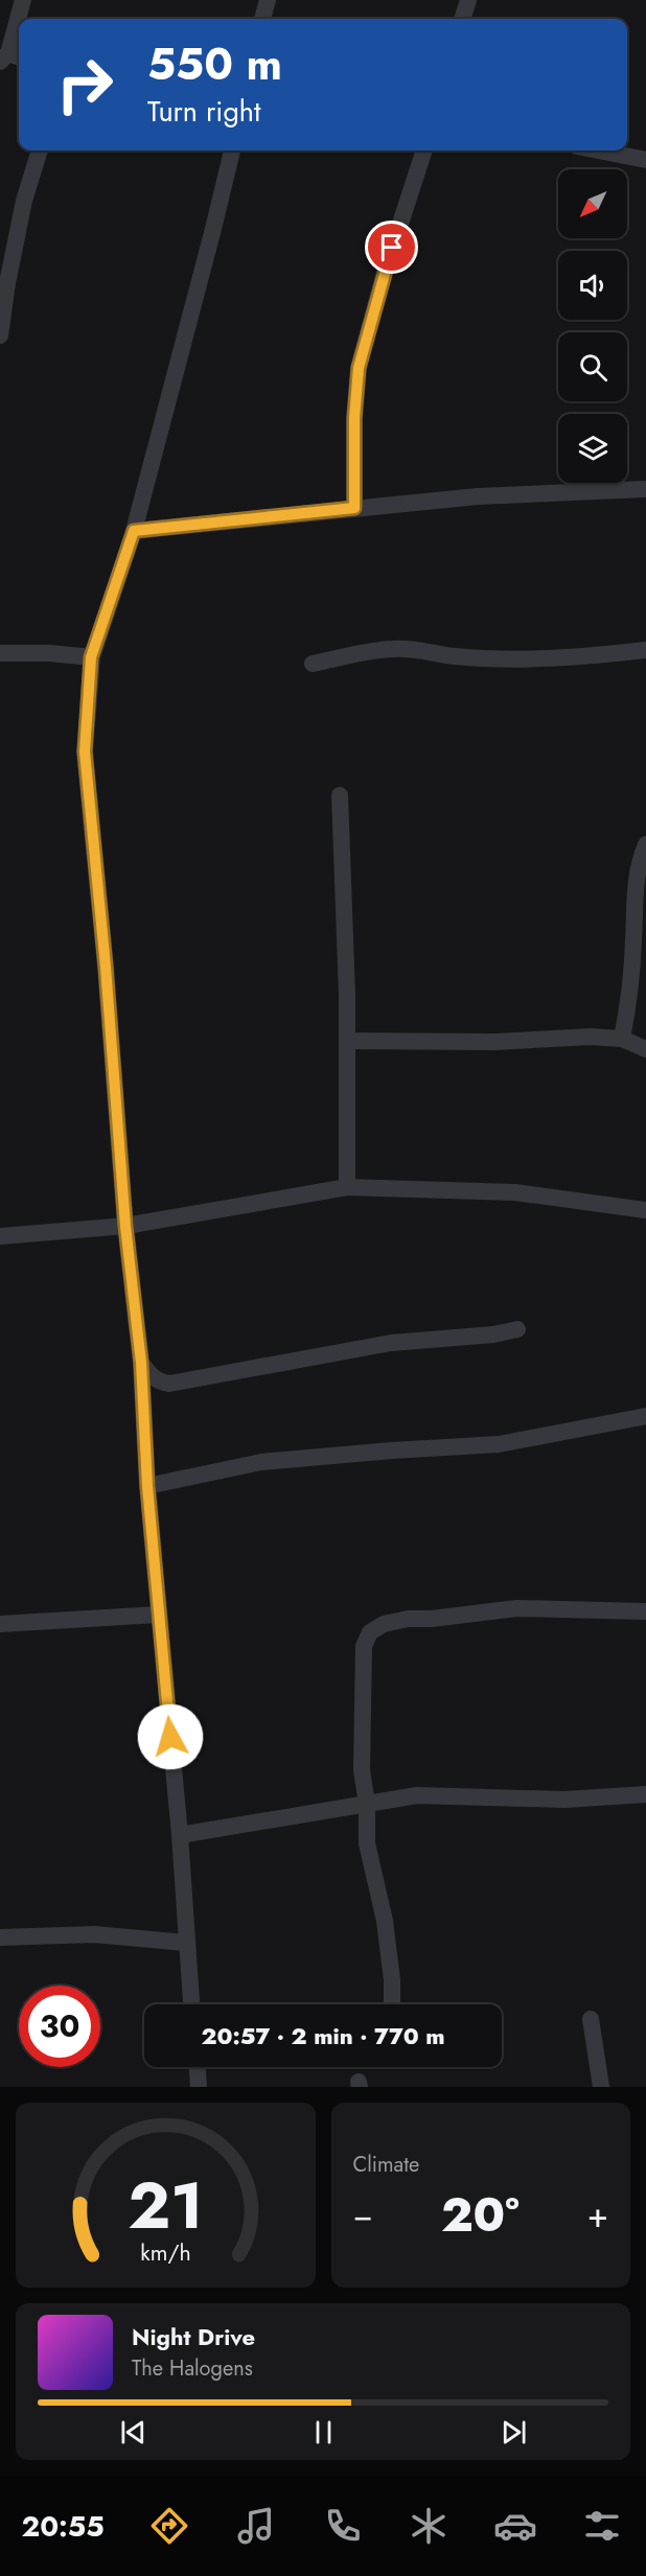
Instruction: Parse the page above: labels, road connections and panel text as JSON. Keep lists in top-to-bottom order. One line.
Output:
{"north":"bottom left","page":{"turn":["550 m","Turn right"],"limit":"30","trip":"20:57 · 2 min · 770 m","tile":"Climate","heat":["−","20°","+"],"song":["Night Drive","The Halogens"],"tabs":"20:55","gauge":["21","km/h"]}}
